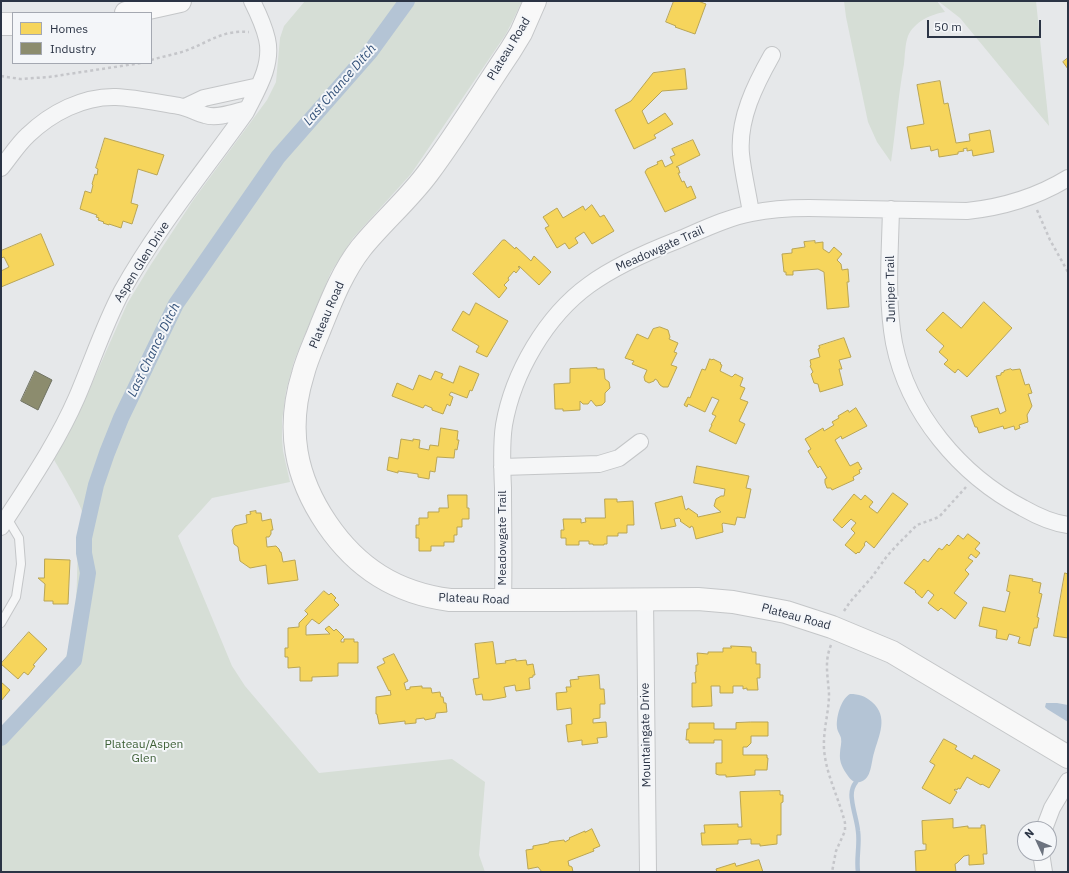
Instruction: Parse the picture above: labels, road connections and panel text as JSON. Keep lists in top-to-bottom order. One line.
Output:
{"streets":{"street":["Plateau Road","Meadowgate Trail","Aspen Glen Drive","Juniper Trail","Mountaingate Drive"]},"crossings":[["Plateau Road","Meadowgate Trail"],["Plateau Road","Mountaingate Drive"],["Meadowgate Trail","Juniper Trail"]],"water":["Last Chance Ditch"],"parks":["Plateau/Aspen Glen"],"legend":["Homes","Industry"],"scale_bar":"50 m","north":"top left"}
